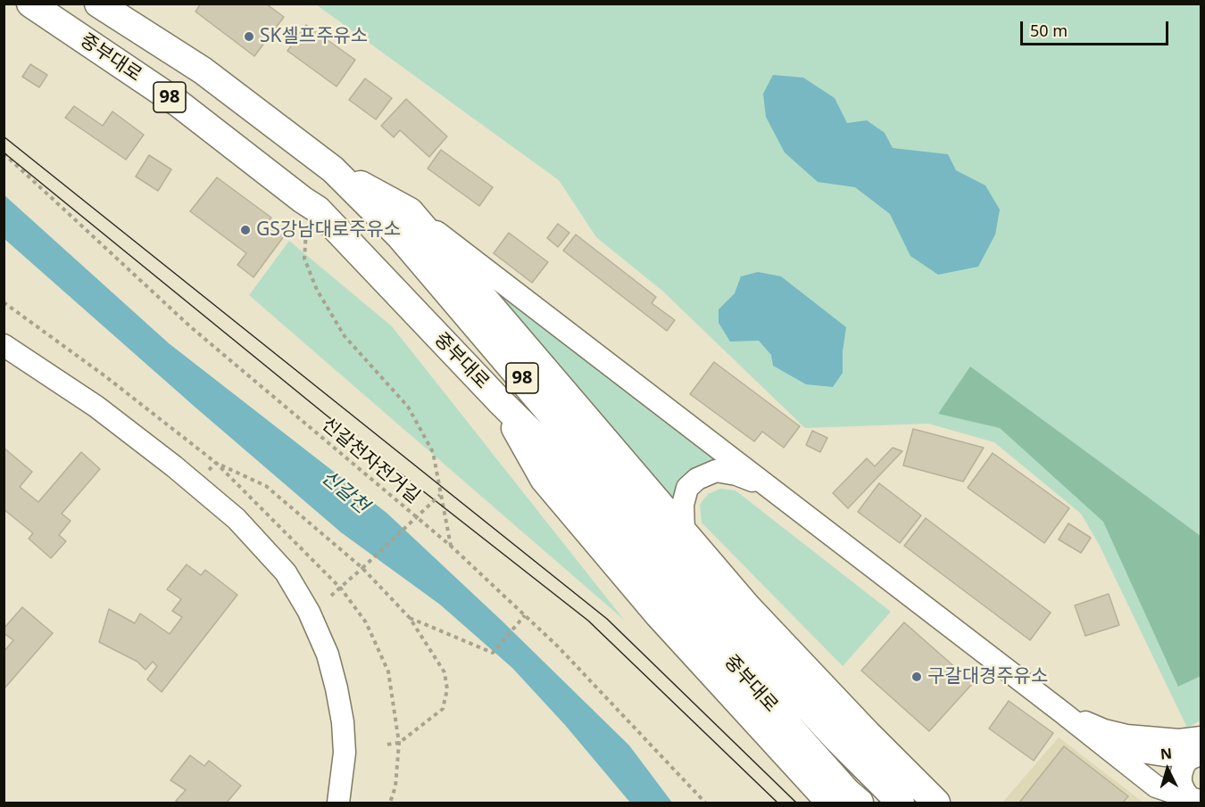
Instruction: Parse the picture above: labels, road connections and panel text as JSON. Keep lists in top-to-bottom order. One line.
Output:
{"streets":{"main road":["중부대로","98"],"path":["신갈천자전거길"]},"water":["신갈천"],"places":["SK셀프주유소","GS강남대로주유소","구갈대경주유소"],"scale_bar":"50 m","north":"top"}
